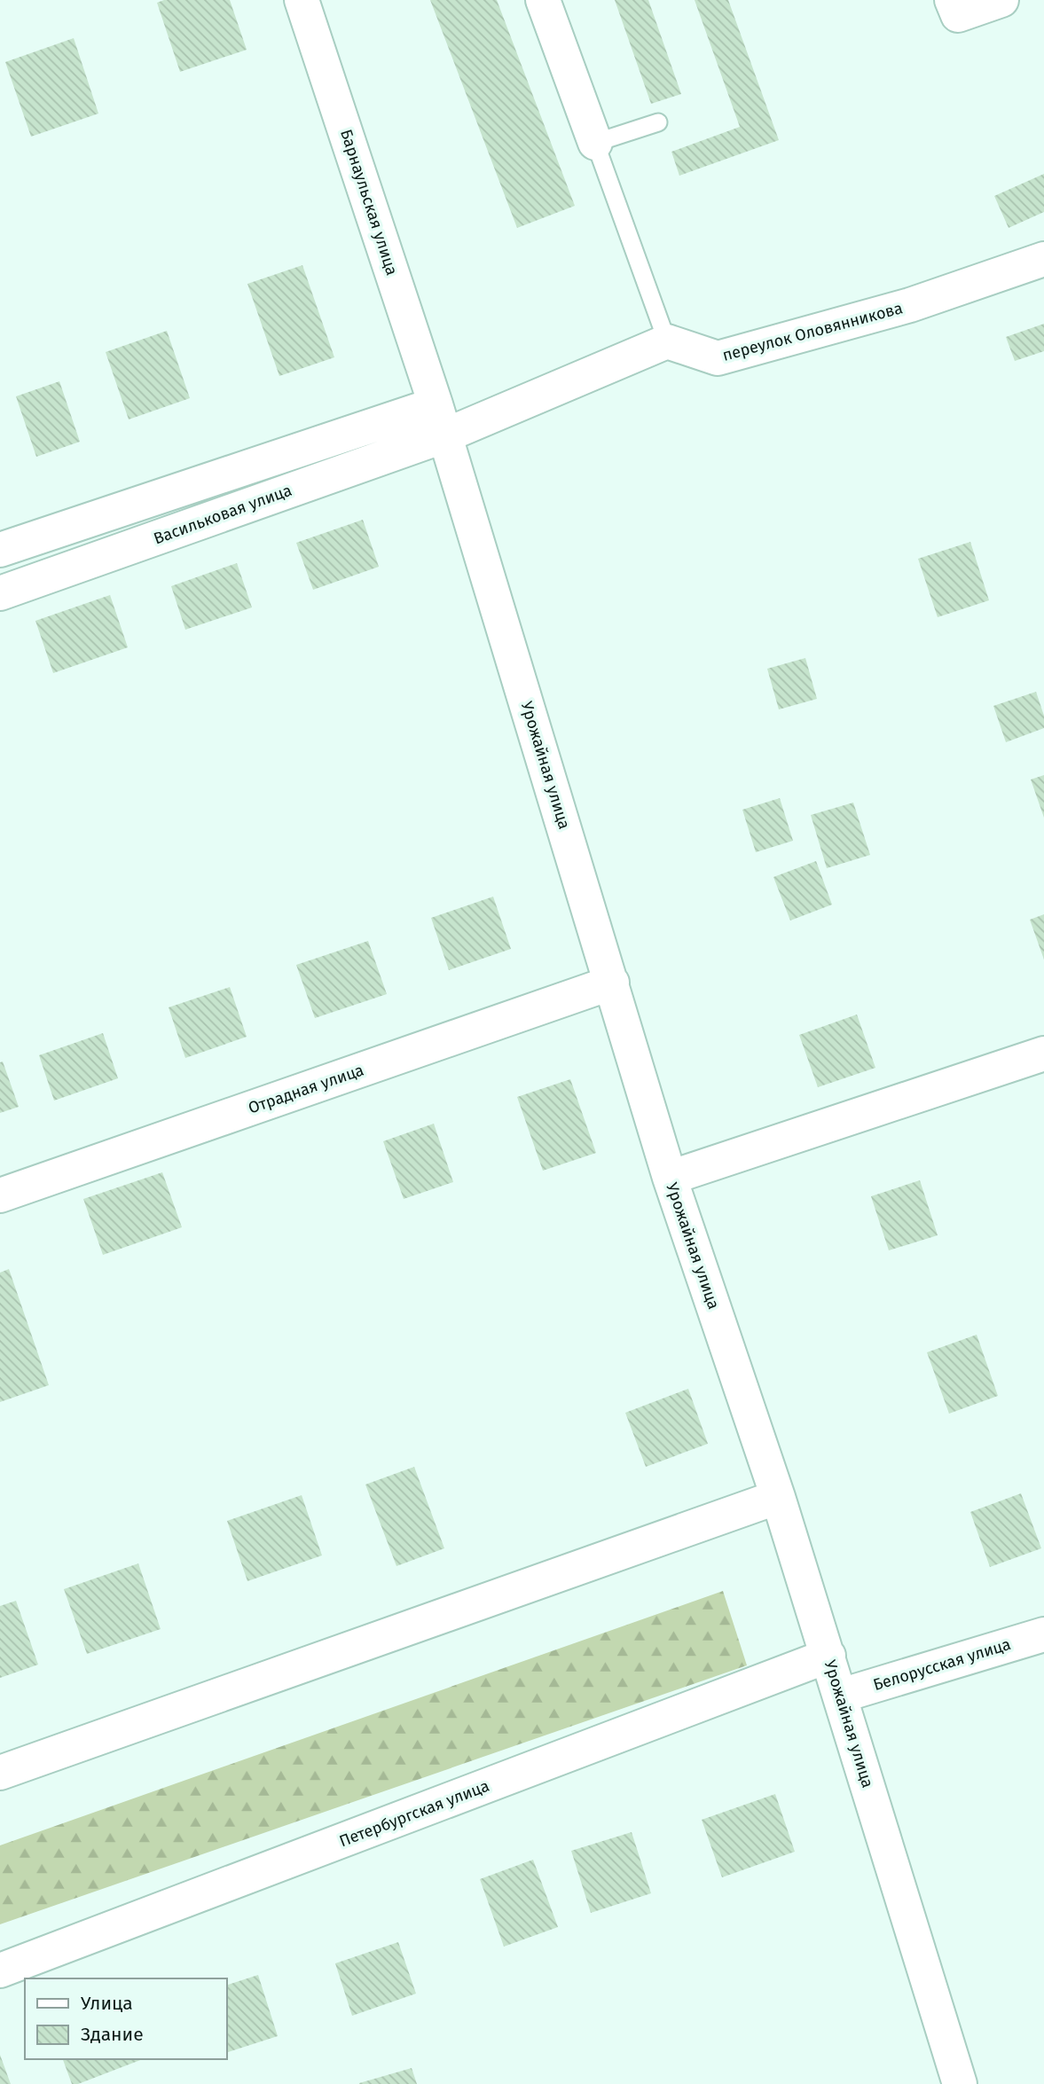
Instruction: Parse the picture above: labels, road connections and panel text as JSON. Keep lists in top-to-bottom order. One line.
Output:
{"streets":{"street":["Барнаульская улица","переулок Оловянникова","Васильковая улица","Урожайная улица","Отрадная улица","Белорусская улица","Петербургская улица"]},"crossings":[["Барнаульская улица","Васильковая улица"],["Барнаульская улица","Урожайная улица"],["Васильковая улица","Урожайная улица"],["Урожайная улица","Отрадная улица"],["Урожайная улица","Белорусская улица"],["Урожайная улица","Петербургская улица"]],"legend":["Улица","Здание"]}
